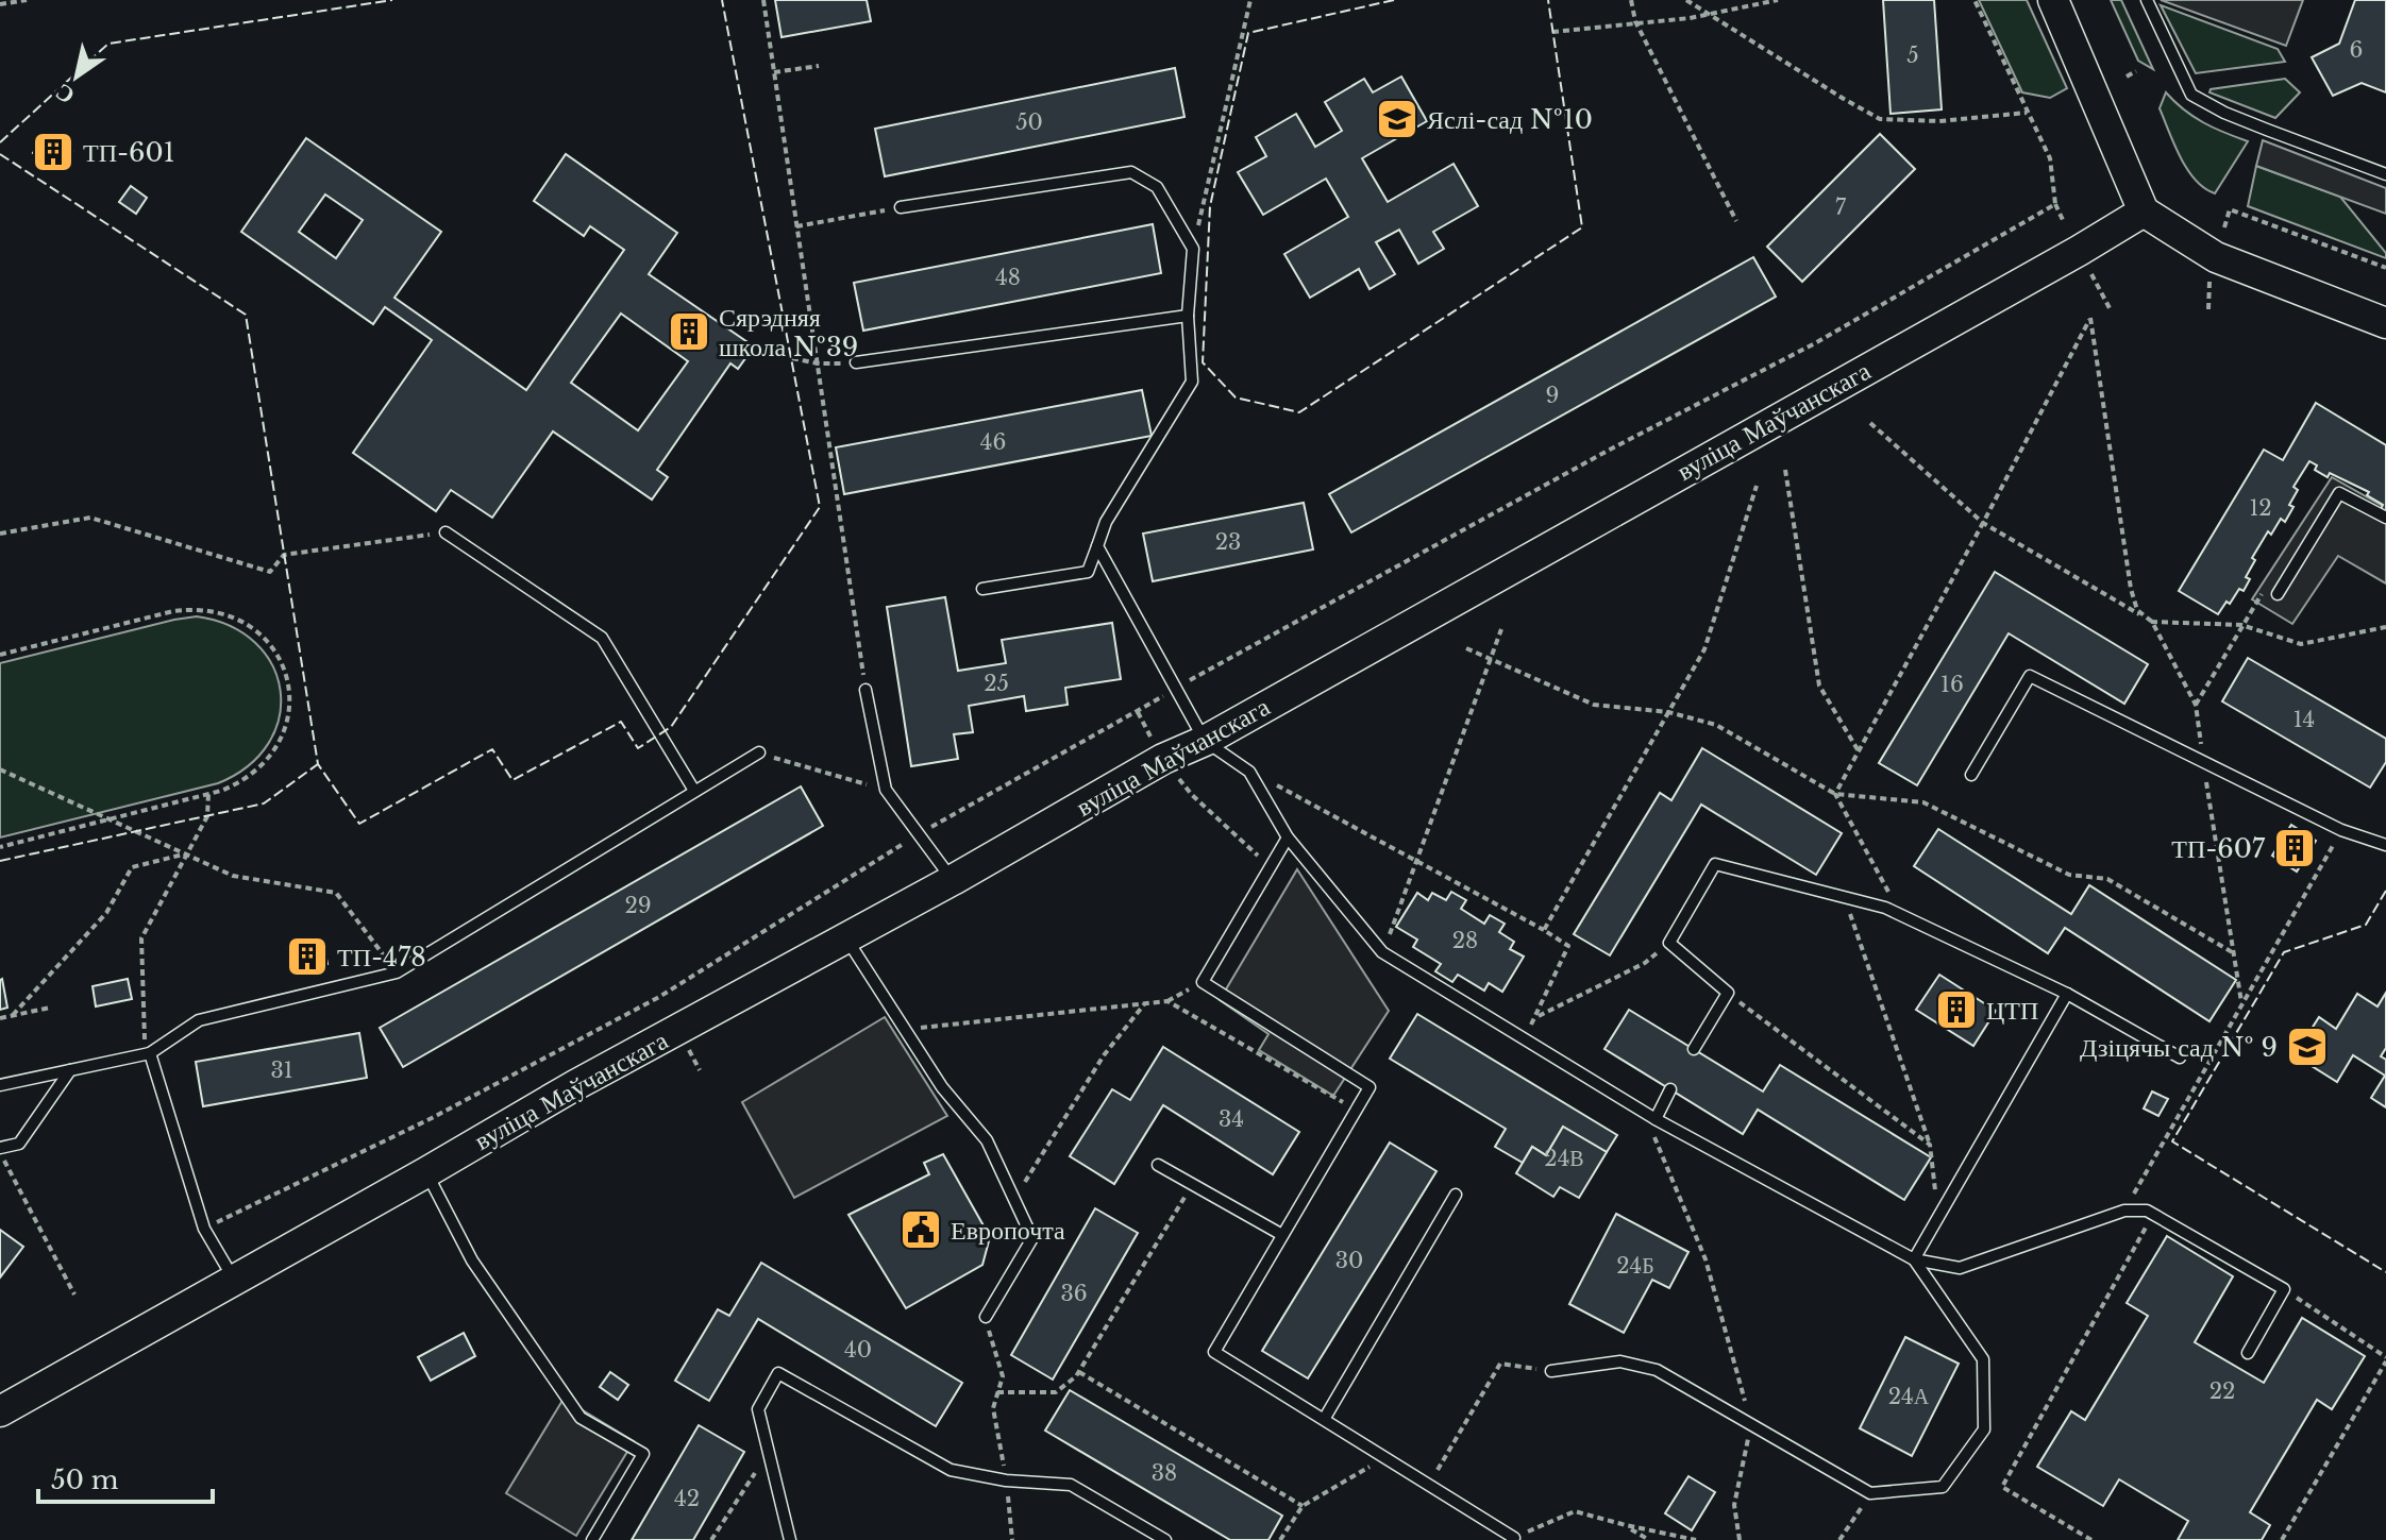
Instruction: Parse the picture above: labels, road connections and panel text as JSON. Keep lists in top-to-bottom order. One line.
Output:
{"streets":{"main road":["вуліца Маўчанскага"]},"places":{"school or university":["Яслі-сад №10","Дзіцячы сад № 9"],"building":["ТП-601","Сярэдняя школа №39","ТП-607","ТП-478","ЦТП"],"public building":["Европочта"]},"house_numbers":["6","5","50","7","48","9","46","12","23","25","16","14","29","28","31","34","24В","30","24Б","36","40","22","24А","38","42"],"scale_bar":"50 m","north":"bottom left"}
